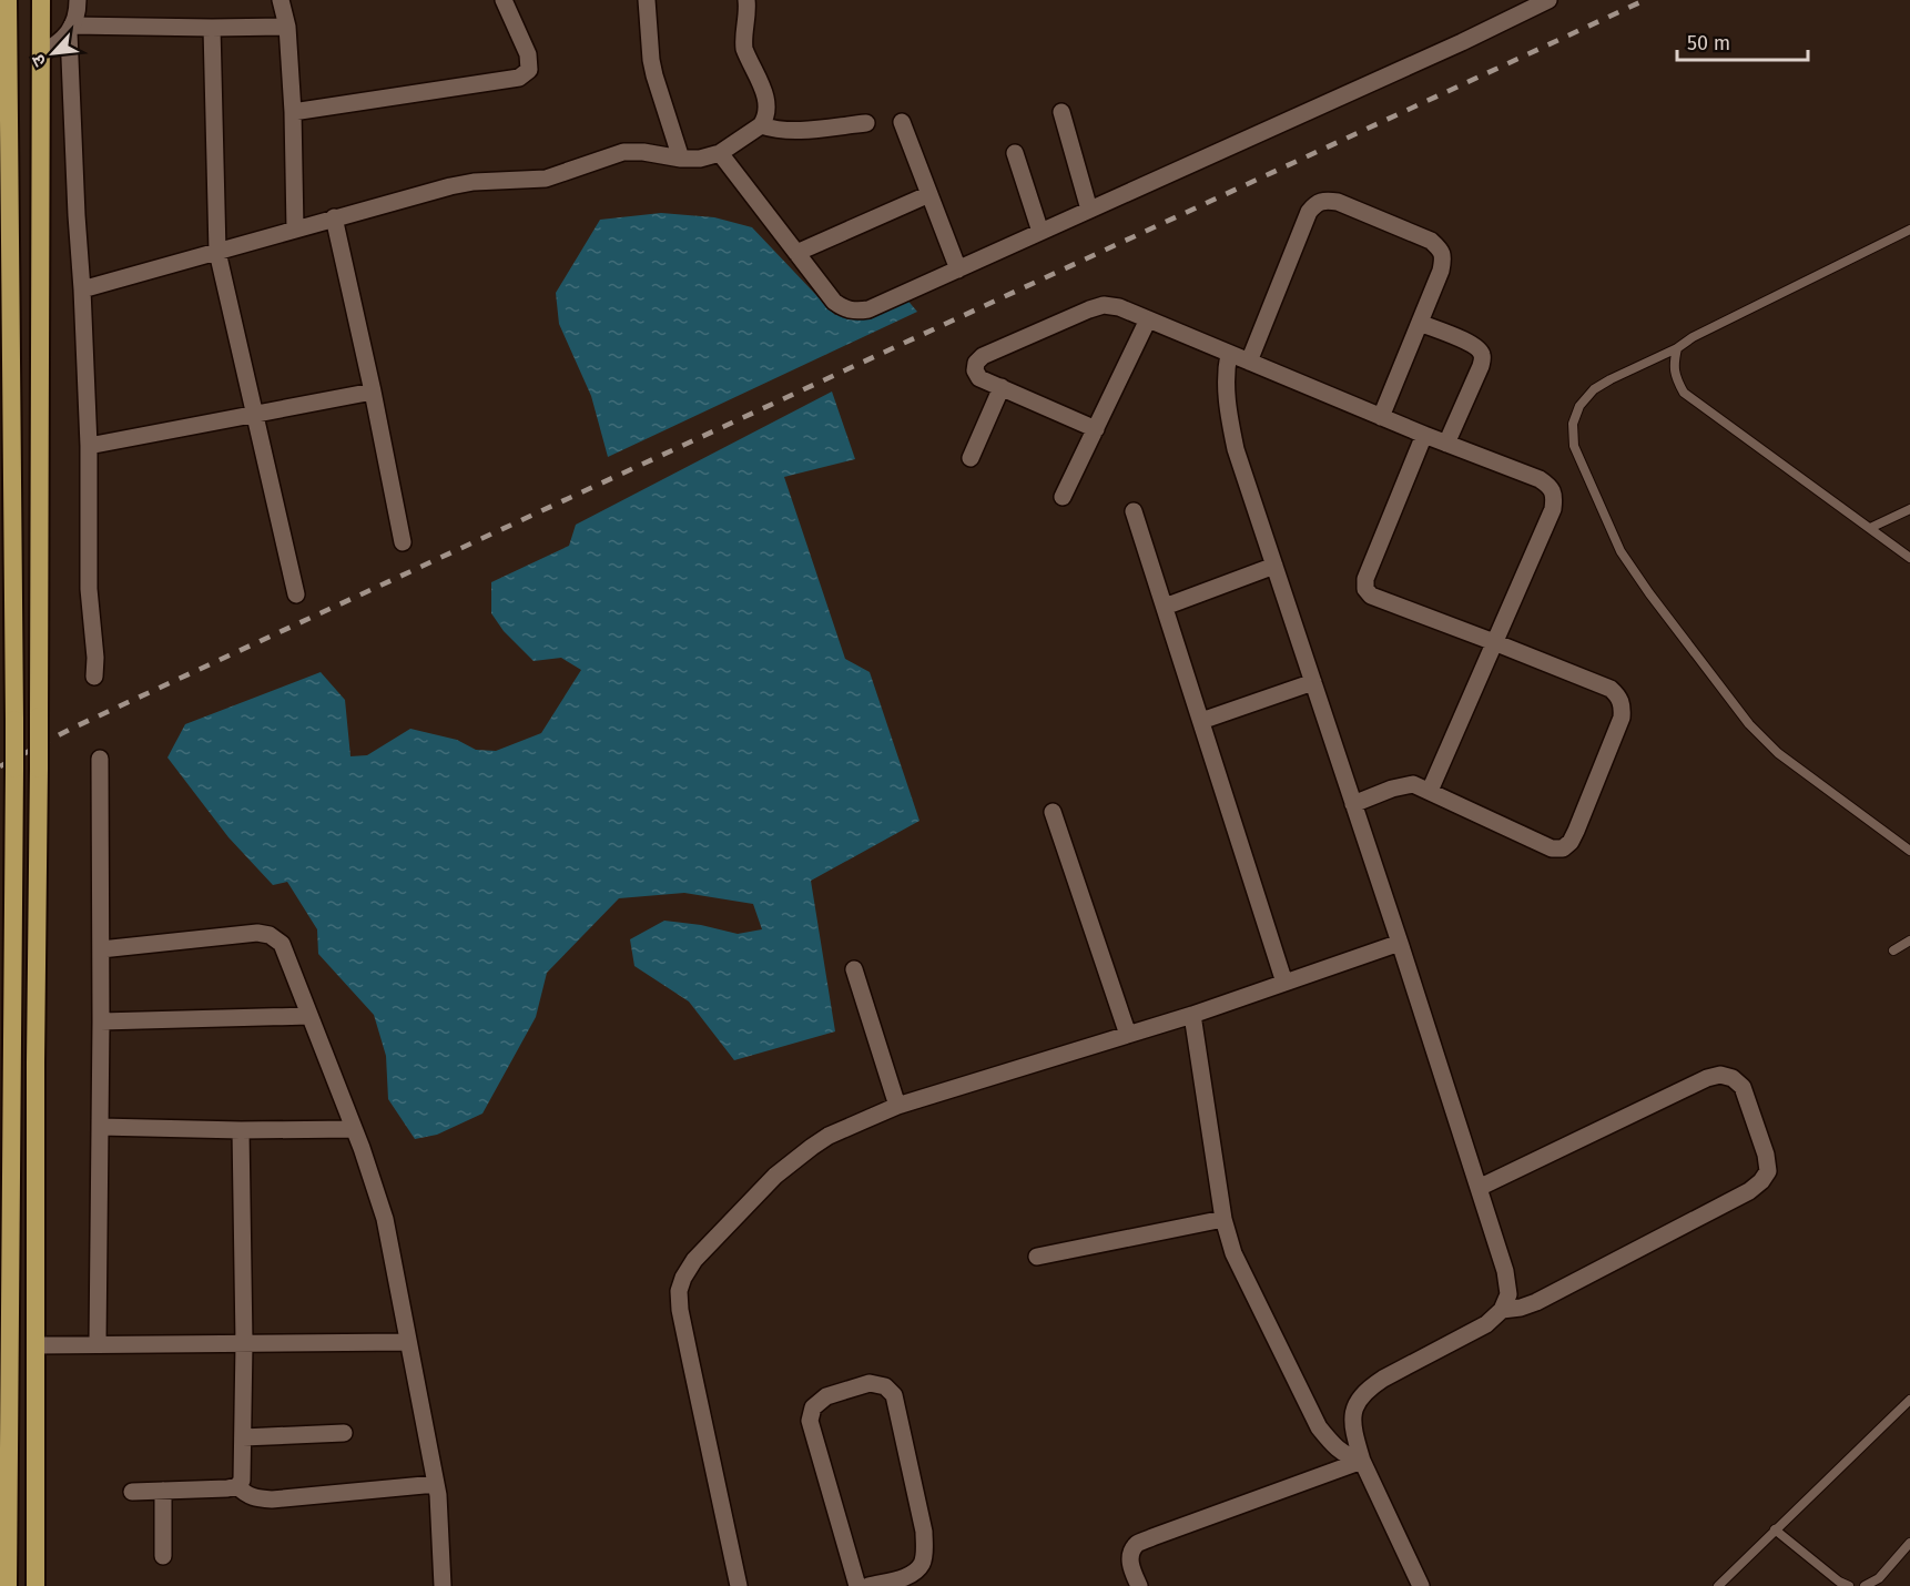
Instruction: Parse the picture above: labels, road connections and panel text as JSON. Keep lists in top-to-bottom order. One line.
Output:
{"scale_bar":"50 m","north":"bottom left"}
